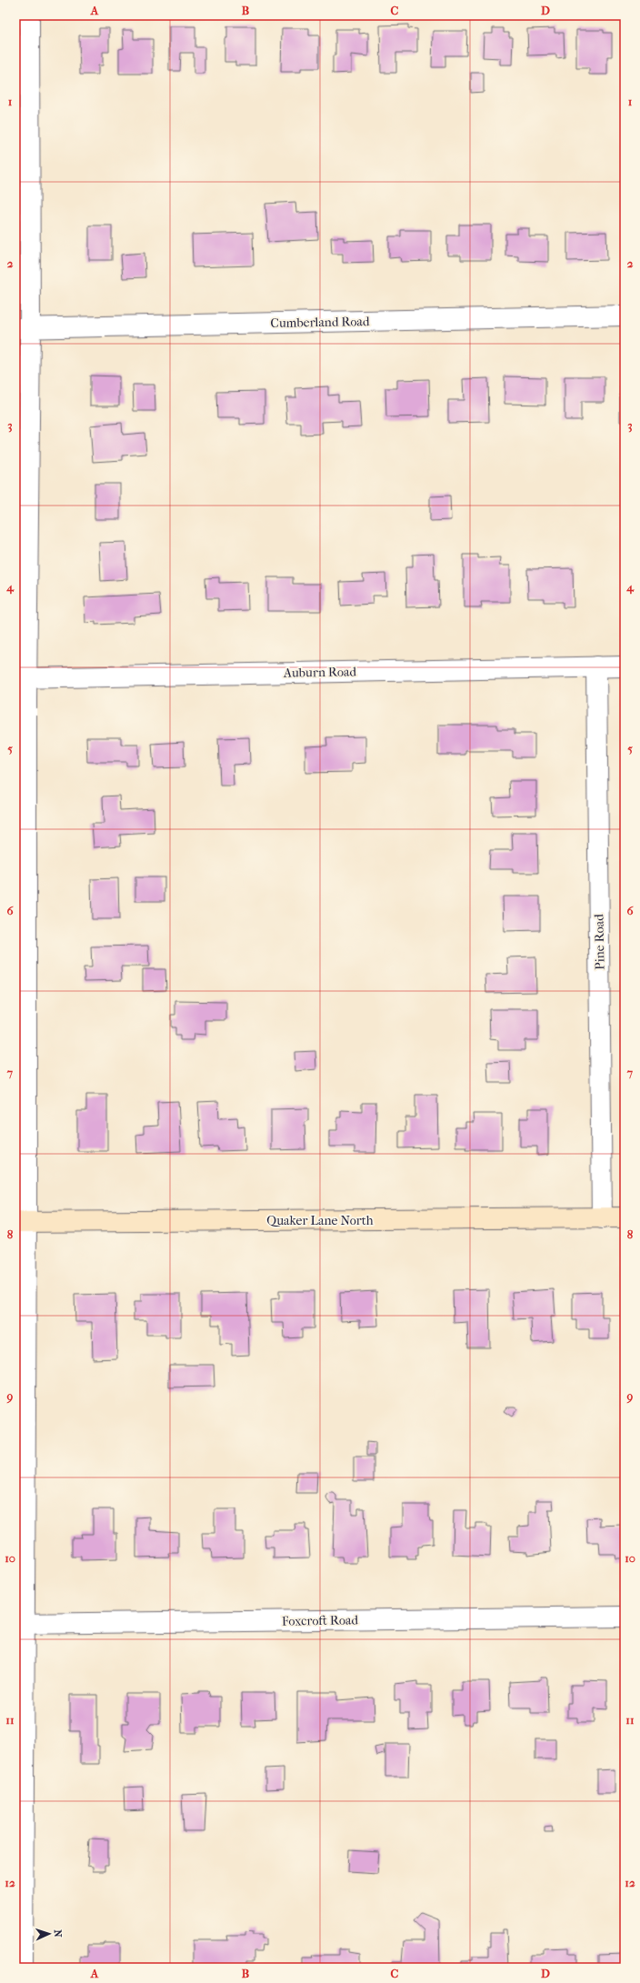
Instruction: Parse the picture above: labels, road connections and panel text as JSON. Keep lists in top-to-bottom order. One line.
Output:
{"streets":{"street":["Cumberland Road","Auburn Road","Pine Road","Quaker Lane North","Foxcroft Road"]},"crossings":[["Auburn Road","Pine Road"],["Pine Road","Quaker Lane North"]],"north":"right","grid":{"columns":["A","B","C","D"],"rows":["1","2","3","4","5","6","7","8","9","10","11","12"]}}
